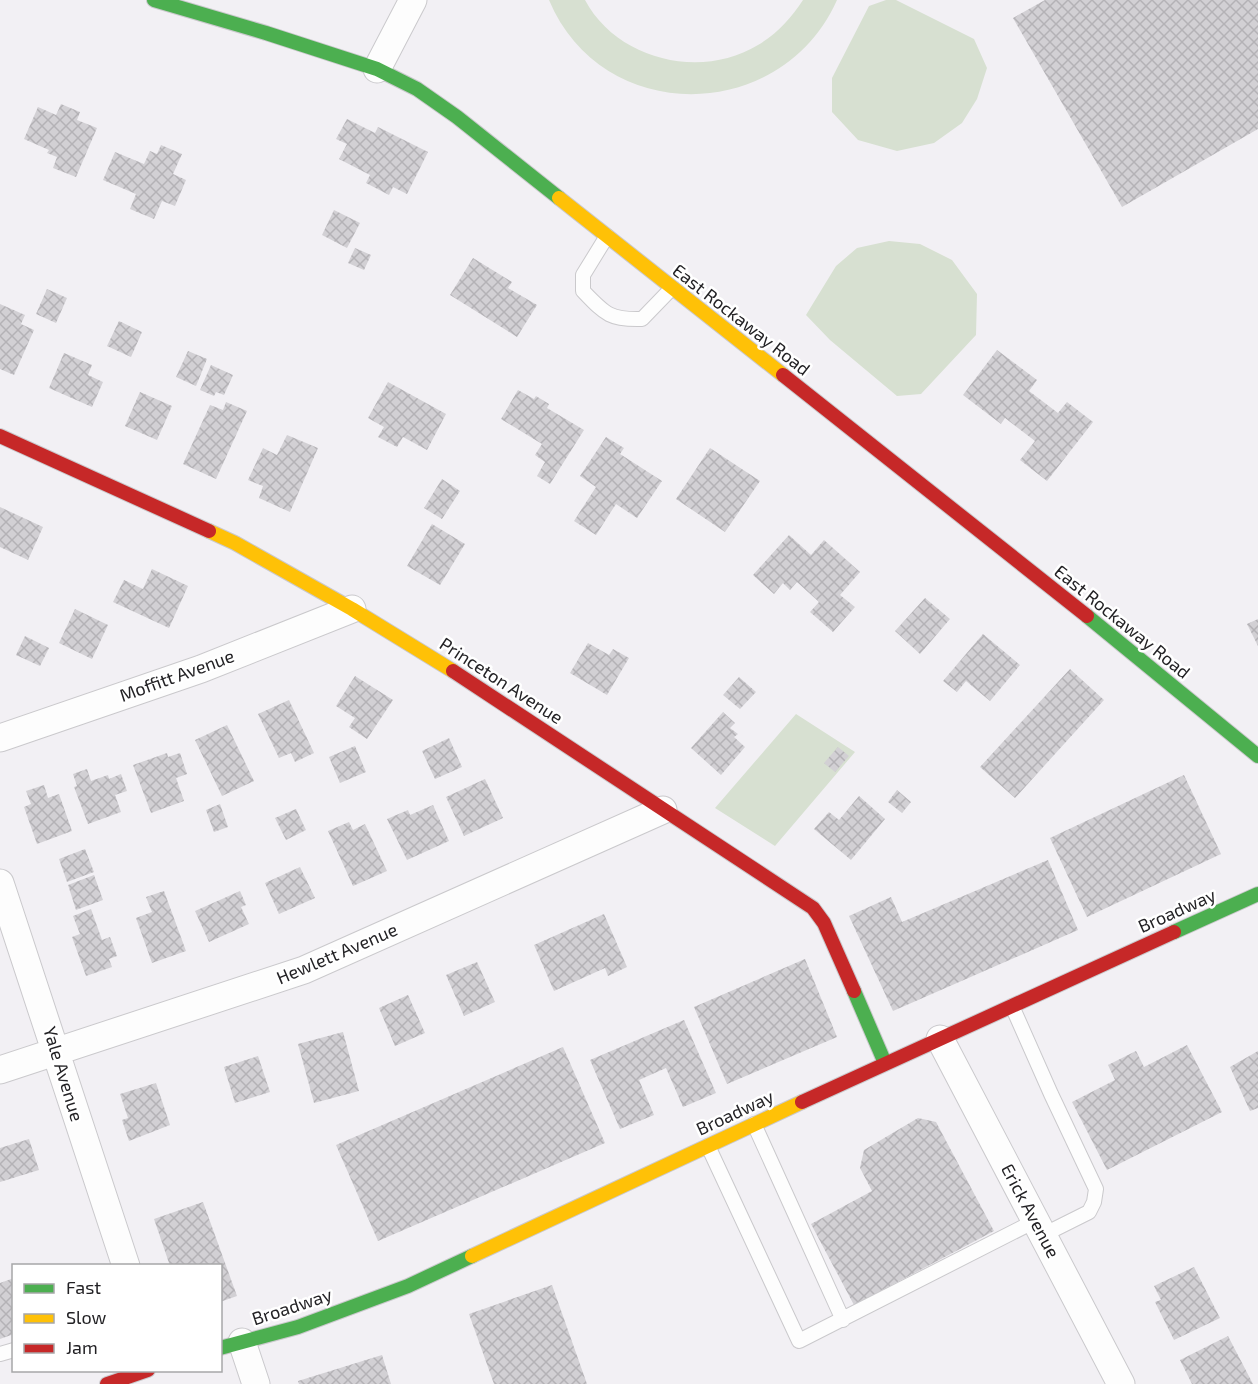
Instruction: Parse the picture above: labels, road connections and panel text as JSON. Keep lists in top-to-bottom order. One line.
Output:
{"streets":{"main road":["East Rockaway Road","Princeton Avenue","Broadway"],"street":["Moffitt Avenue","Hewlett Avenue","Yale Avenue","Erick Avenue"]},"crossings":[["Moffitt Avenue","Princeton Avenue"],["Princeton Avenue","Broadway"],["Princeton Avenue","Hewlett Avenue"],["Broadway","Erick Avenue"],["Hewlett Avenue","Yale Avenue"]],"legend":["Fast","Slow","Jam"]}
